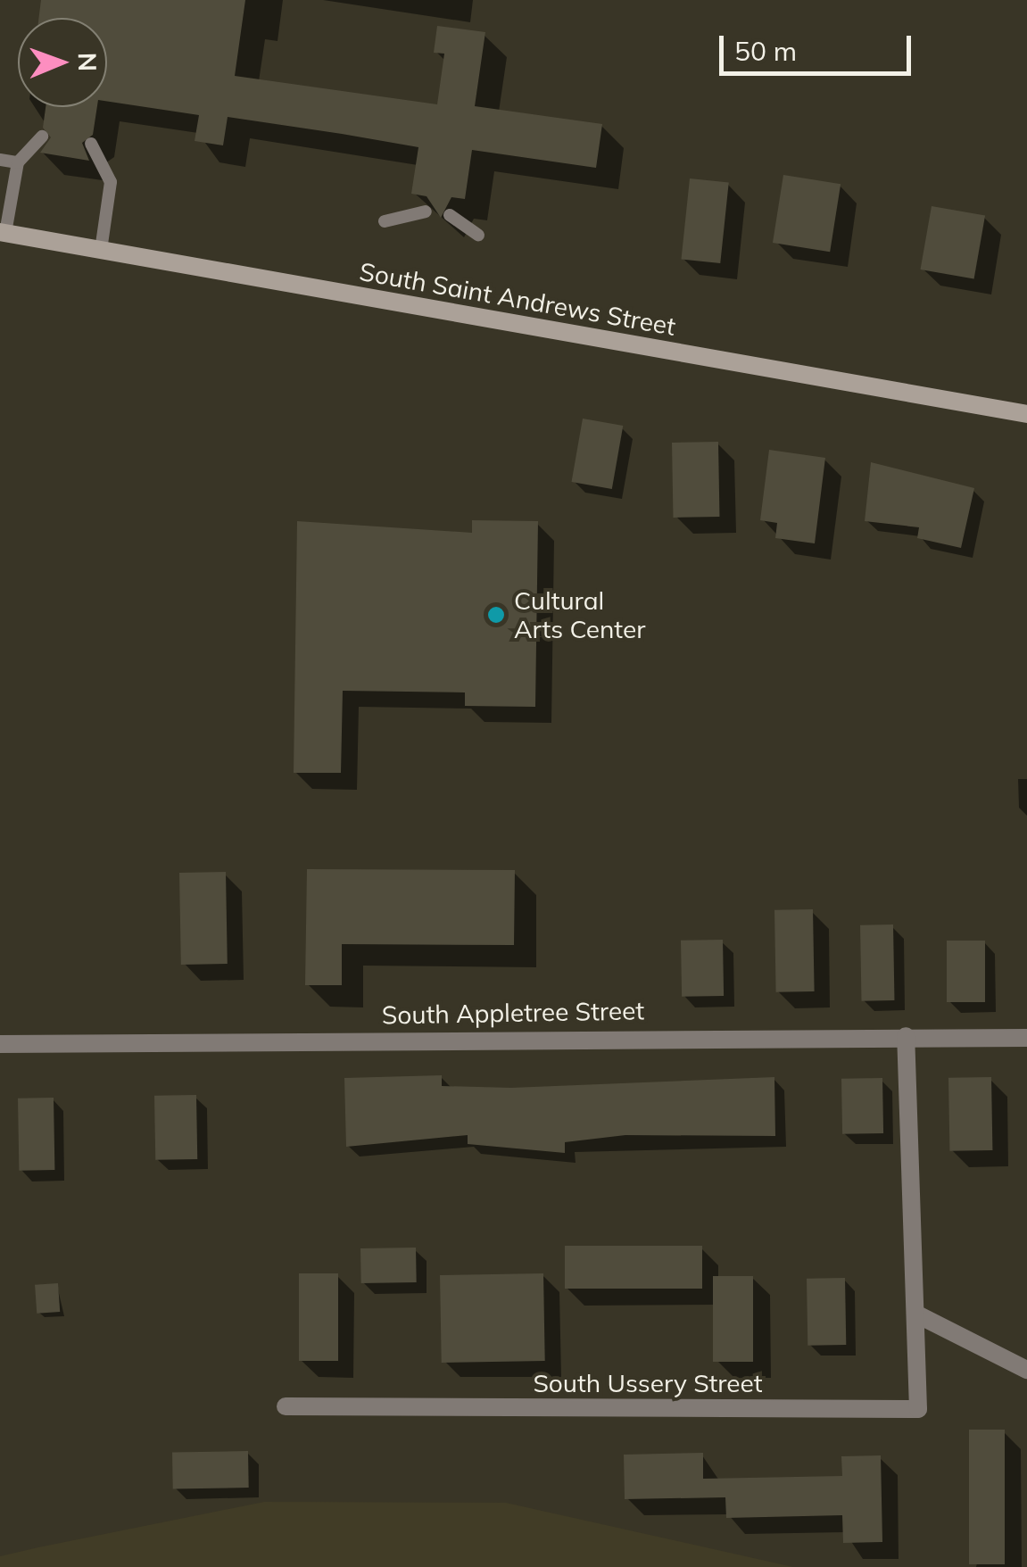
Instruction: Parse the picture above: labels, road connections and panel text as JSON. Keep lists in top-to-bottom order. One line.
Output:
{"streets":{"street":["South Saint Andrews Street","South Appletree Street","South Ussery Street"]},"crossings":[["South Appletree Street","South Ussery Street"]],"places":["Cultural Arts Center"],"scale_bar":"50 m","north":"right"}
